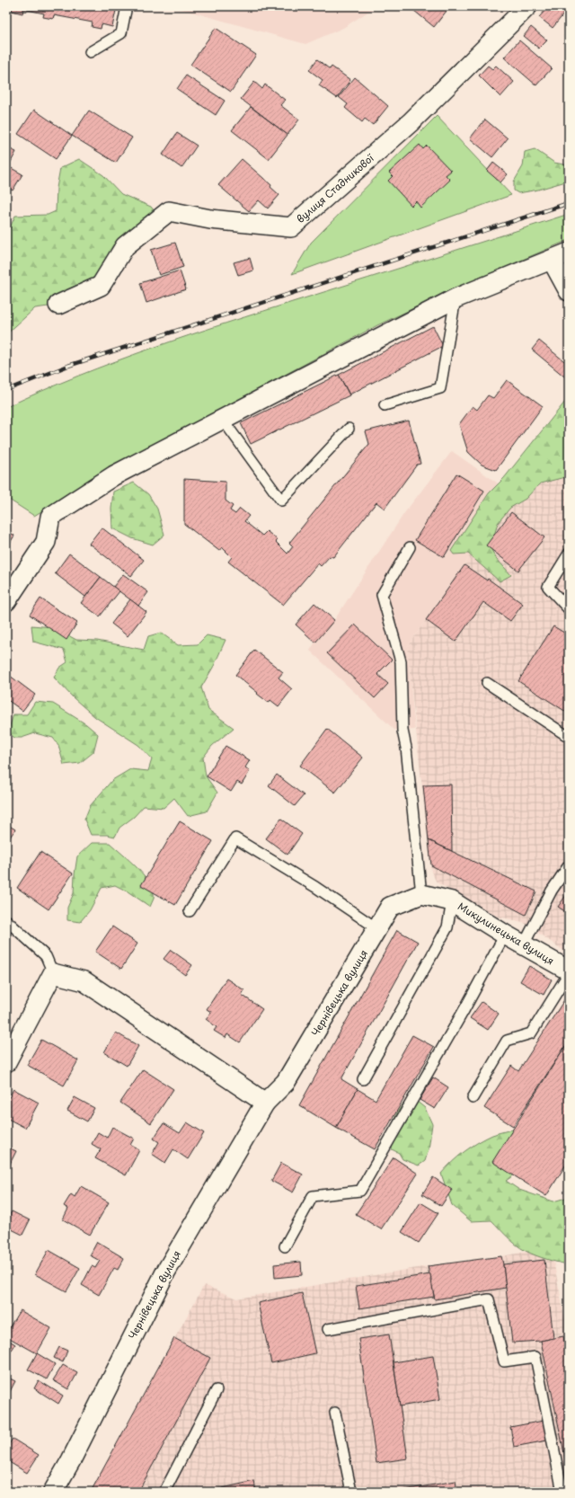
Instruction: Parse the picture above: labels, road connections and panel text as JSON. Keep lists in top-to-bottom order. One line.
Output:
{"streets":{"street":["вулиця Стадникової","Микулинецька вулиця","Чернівецька вулиця"]},"crossings":[["Микулинецька вулиця","Чернівецька вулиця"]]}
